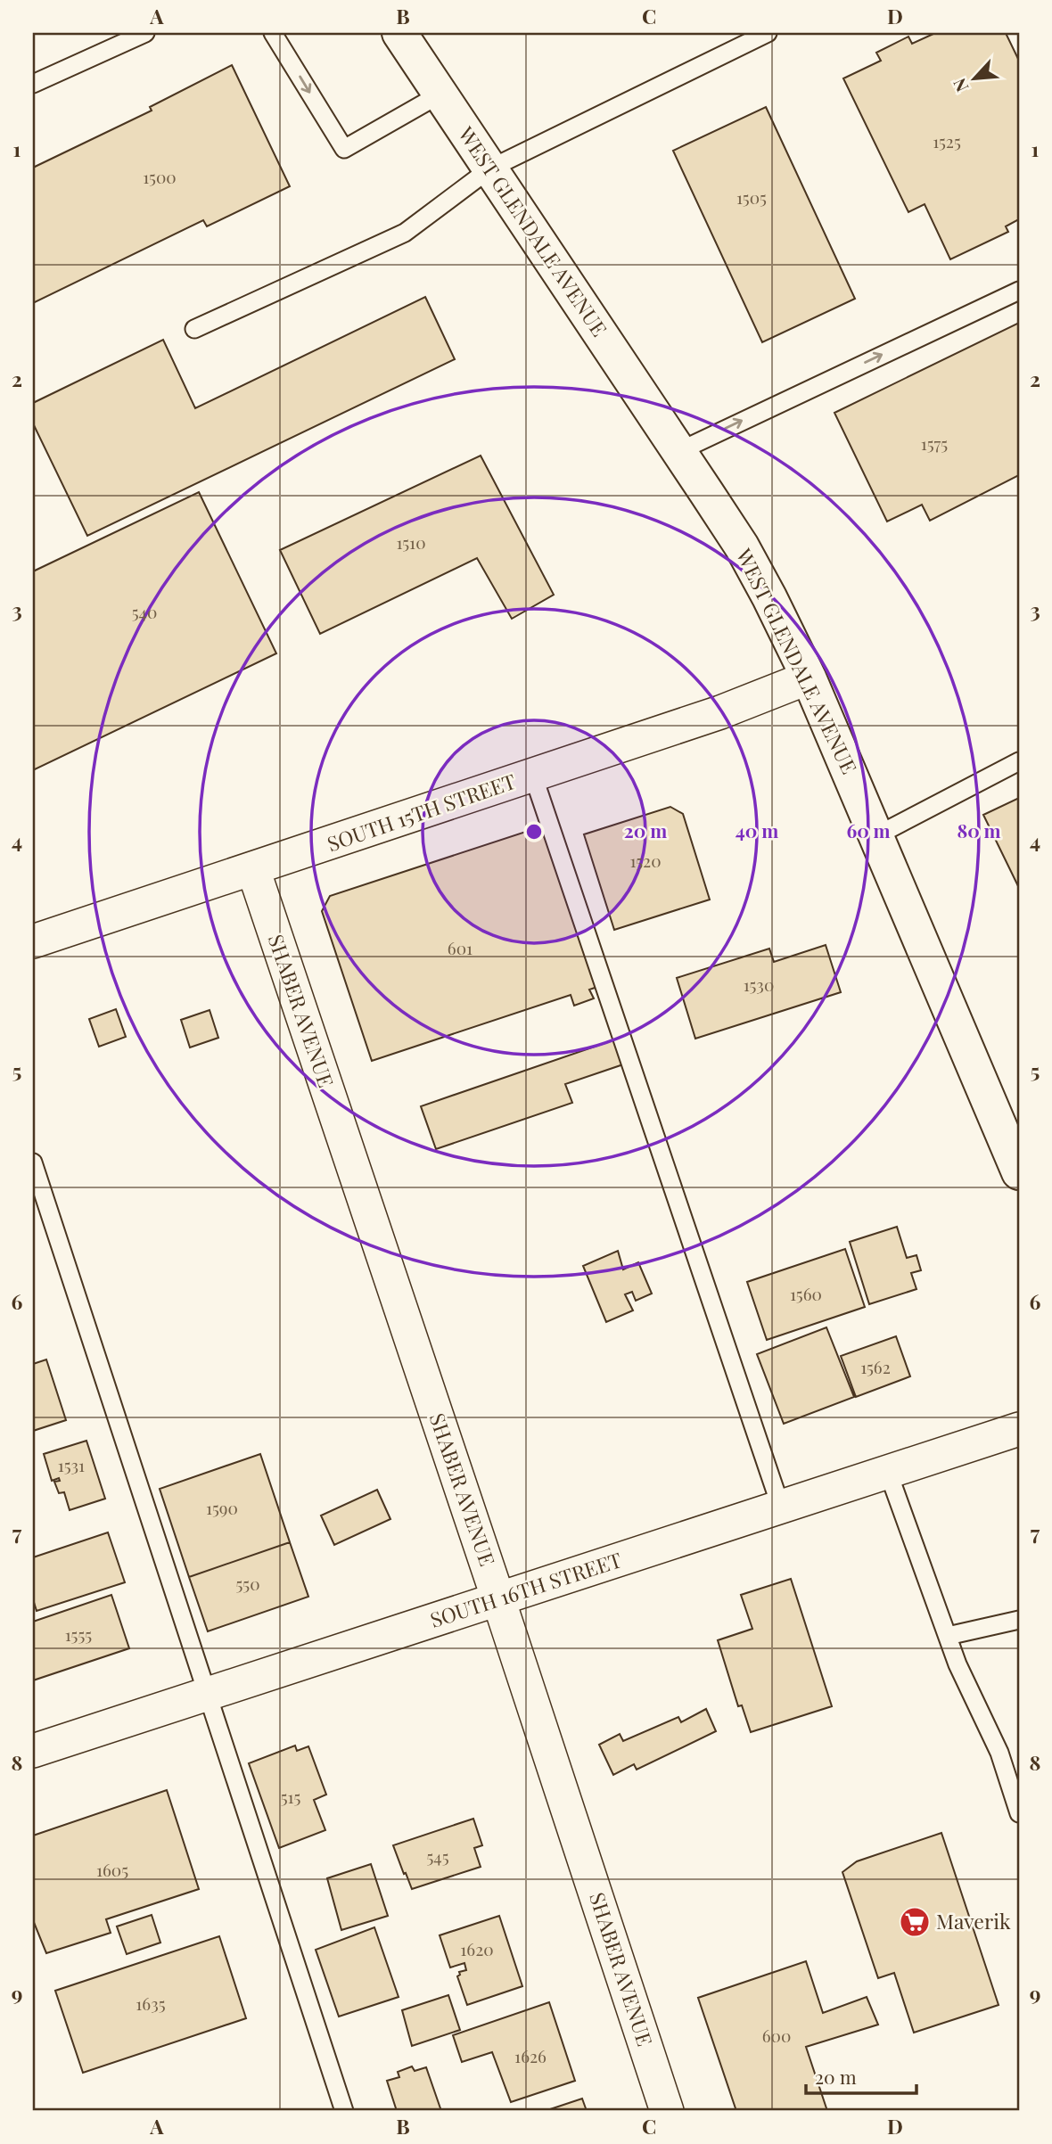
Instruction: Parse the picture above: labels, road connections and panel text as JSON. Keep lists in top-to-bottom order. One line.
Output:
{"streets":{"main road":["WEST GLENDALE AVENUE"],"street":["SOUTH 15TH STREET","SHABER AVENUE","SOUTH 16TH STREET"]},"crossings":[["WEST GLENDALE AVENUE","SOUTH 15TH STREET"],["SOUTH 15TH STREET","SHABER AVENUE"],["SHABER AVENUE","SOUTH 16TH STREET"]],"places":{"supermarket":["Maverik"]},"house_numbers":["1525","1500","1505","1575","1510","540","1520","601","1530","1560","1562","1531","1590","550","1555","515","545","1605","1620","1635","600","1626"],"scale_bar":"20 m","north":"bottom left","grid":{"columns":["A","B","C","D"],"rows":["1","2","3","4","5","6","7","8","9"]},"rings":["20 m","40 m","60 m","80 m"]}
